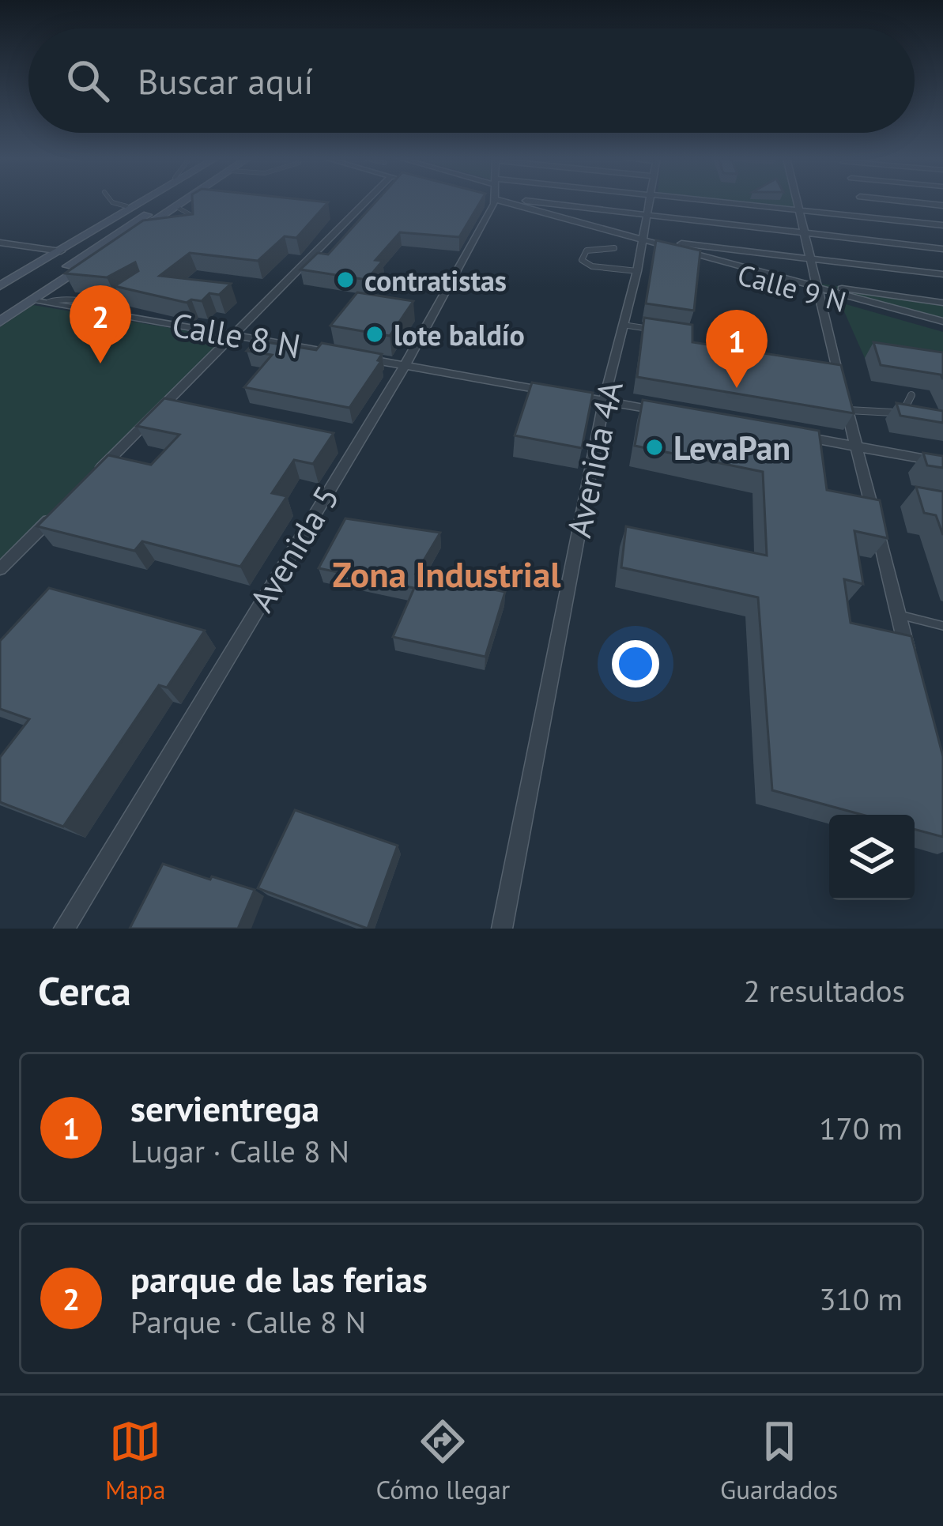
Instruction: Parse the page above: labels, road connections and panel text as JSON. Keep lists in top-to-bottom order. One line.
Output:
{"streets":{"street":["Calle 9 N","Calle 8 N","Avenida 4A","Avenida 5"]},"crossings":[["Calle 9 N","Avenida 4A"]],"districts":["Zona Industrial"],"places":["contratistas","lote baldío","LevaPan"],"page":{"search":"Buscar aquí","pins":["2","1"],"heading":["Cerca","2 resultados"],"list":[{"mark":"1","name":"servientrega","note":"Lugar · Calle 8 N","value":"170 m"},{"mark":"2","name":"parque de las ferias","note":"Parque · Calle 8 N","value":"310 m"}],"nav":["Mapa","Cómo llegar","Guardados"]}}
